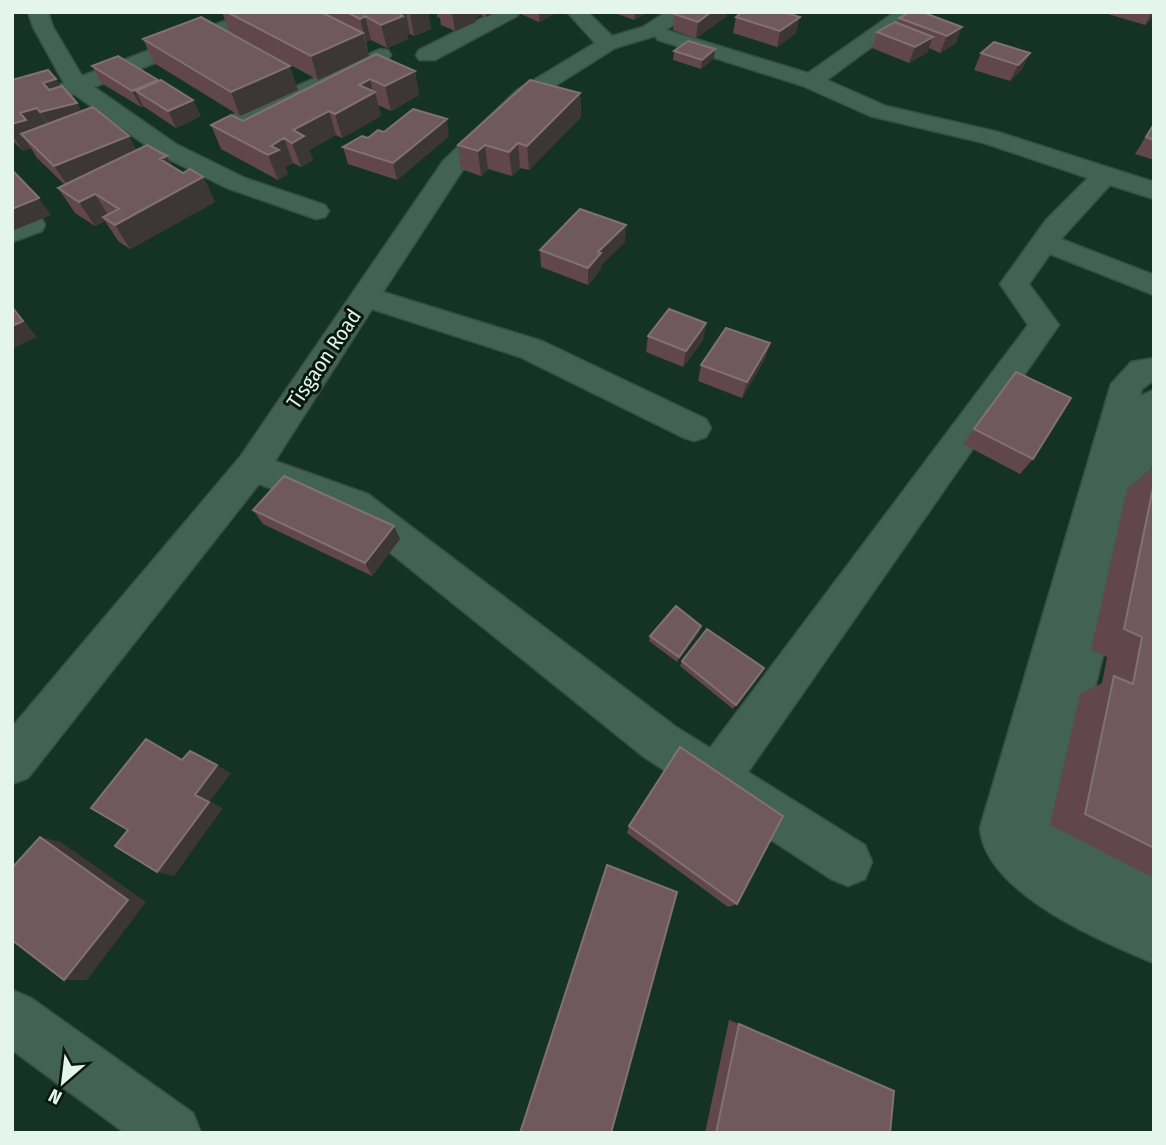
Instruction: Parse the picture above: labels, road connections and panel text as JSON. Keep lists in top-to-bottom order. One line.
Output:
{"streets":{"street":["Tisgaon Road"]},"north":"bottom left"}
